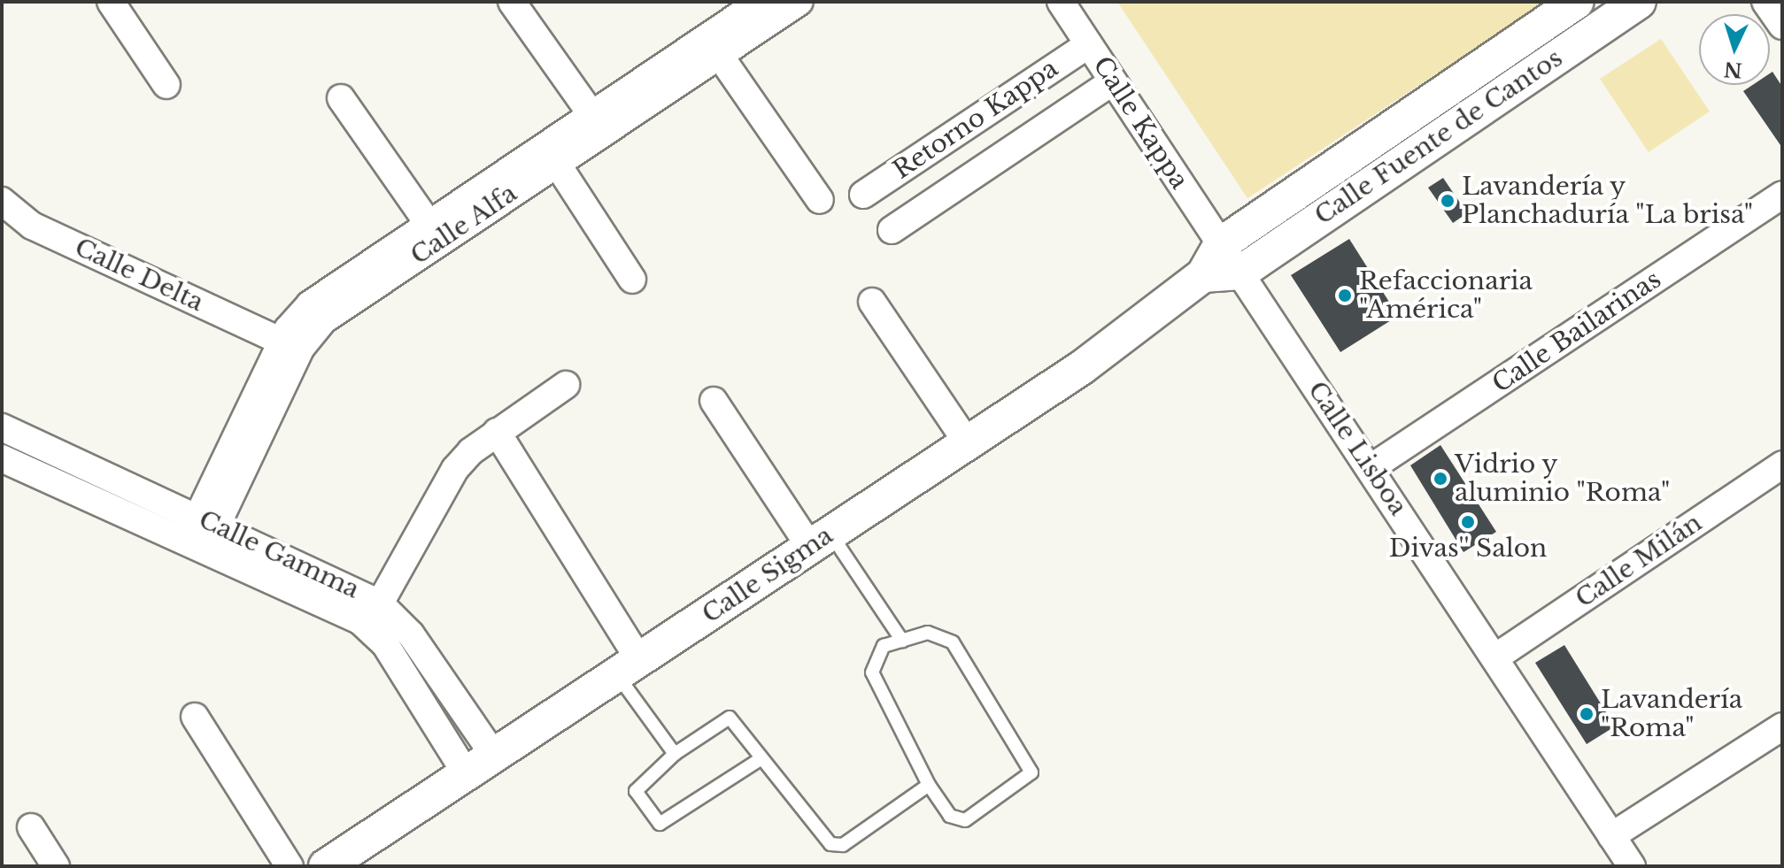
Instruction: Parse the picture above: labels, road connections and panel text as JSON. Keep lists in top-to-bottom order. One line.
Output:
{"streets":{"street":["Retorno Kappa","Calle Kappa","Calle Fuente de Cantos","Calle Alfa","Calle Delta","Calle Bailarinas","Calle Lisboa","Calle Gamma","Calle Milán","Calle Sigma"]},"crossings":[["Retorno Kappa","Calle Kappa"],["Calle Kappa","Calle Fuente de Cantos"],["Calle Kappa","Calle Lisboa"],["Calle Fuente de Cantos","Calle Lisboa"],["Calle Alfa","Calle Delta"],["Calle Alfa","Calle Gamma"],["Calle Bailarinas","Calle Lisboa"],["Calle Lisboa","Calle Milán"],["Calle Gamma","Calle Sigma"]],"places":["Lavandería y Planchaduría \"La brisa\"","Refaccionaria \"América\"","Vidrio y aluminio \"Roma\"","Divas'' Salon","Lavandería \"Roma\""],"north":"bottom"}
